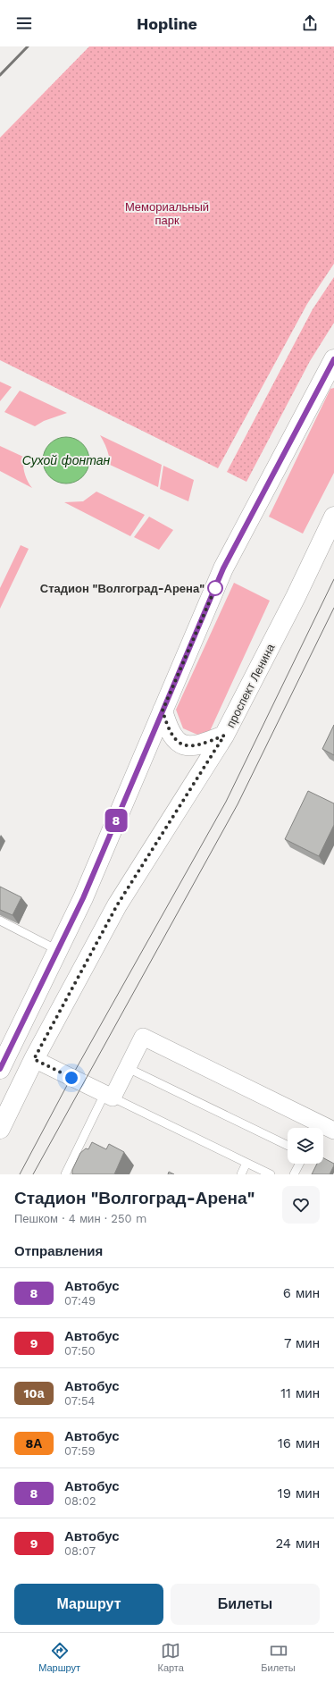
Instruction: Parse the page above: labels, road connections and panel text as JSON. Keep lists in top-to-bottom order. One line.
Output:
{"streets":{"main road":["проспект Ленина"]},"water":["Сухой фонтан"],"parks":["Мемориальный парк"],"places":["Стадион \"Волгоград-Арена\""],"lines":["bus line 8"],"page":{"header":"Hopline","on_map":"8","heading":[["Стадион \"Волгоград-Арена\"","Пешком · 4 мин · 250 m"],"Отправления"],"list":[{"mark":"8","name":"Автобус","note":"07:49","value":"6 мин"},{"mark":"9","name":"Автобус","note":"07:50","value":"7 мин"},{"mark":"10а","name":"Автобус","note":"07:54","value":"11 мин"},{"mark":"8А","name":"Автобус","note":"07:59","value":"16 мин"},{"mark":"8","name":"Автобус","note":"08:02","value":"19 мин"},{"mark":"9","name":"Автобус","note":"08:07","value":"24 мин"}],"buttons":["Маршрут","Билеты"],"tabs":["Маршрут","Карта","Билеты"]}}
